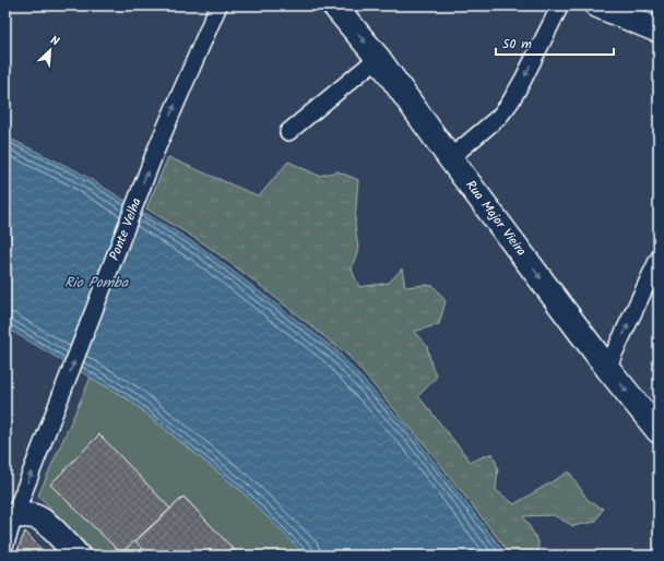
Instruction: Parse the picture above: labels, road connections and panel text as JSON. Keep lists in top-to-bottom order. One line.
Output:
{"streets":{"main road":["Rua Major Vieira"],"street":["Ponte Velha"]},"one_way":["Rua Major Vieira","Ponte Velha"],"water":["Rio Pomba"],"scale_bar":"50 m","north":"top right"}
